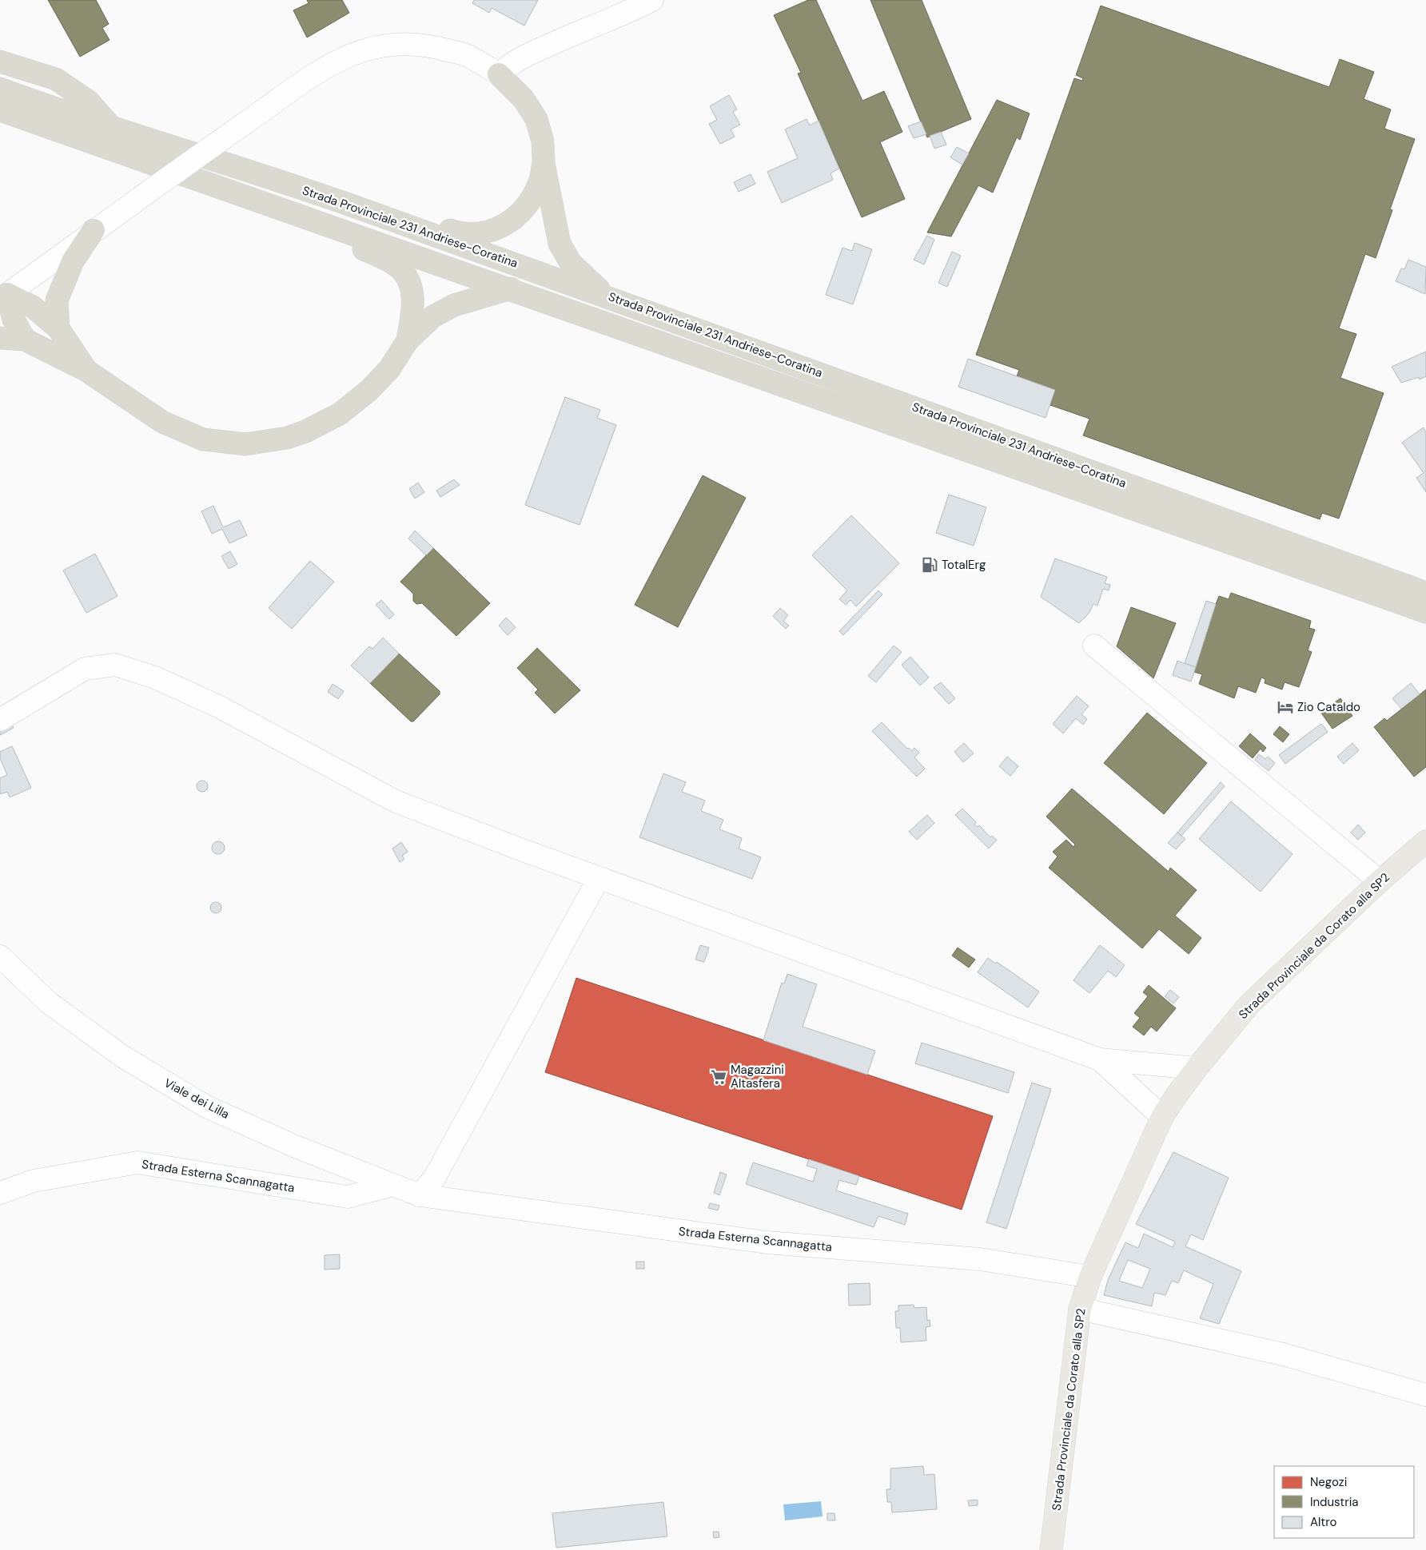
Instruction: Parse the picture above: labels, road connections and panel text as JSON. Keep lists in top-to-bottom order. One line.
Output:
{"streets":{"highway":["Strada Provinciale 231 Andriese-Coratina"],"main road":["Strada Provinciale da Corato alla SP2"],"street":["Viale dei Lilla","Strada Esterna Scannagatta"]},"crossings":[["Strada Provinciale da Corato alla SP2","Strada Esterna Scannagatta"],["Viale dei Lilla","Strada Esterna Scannagatta"]],"places":{"fuel station":["TotalErg"],"hotel":["Zio Cataldo"],"supermarket":["Magazzini Altasfera"]},"legend":["Negozi","Industria","Altro"]}
